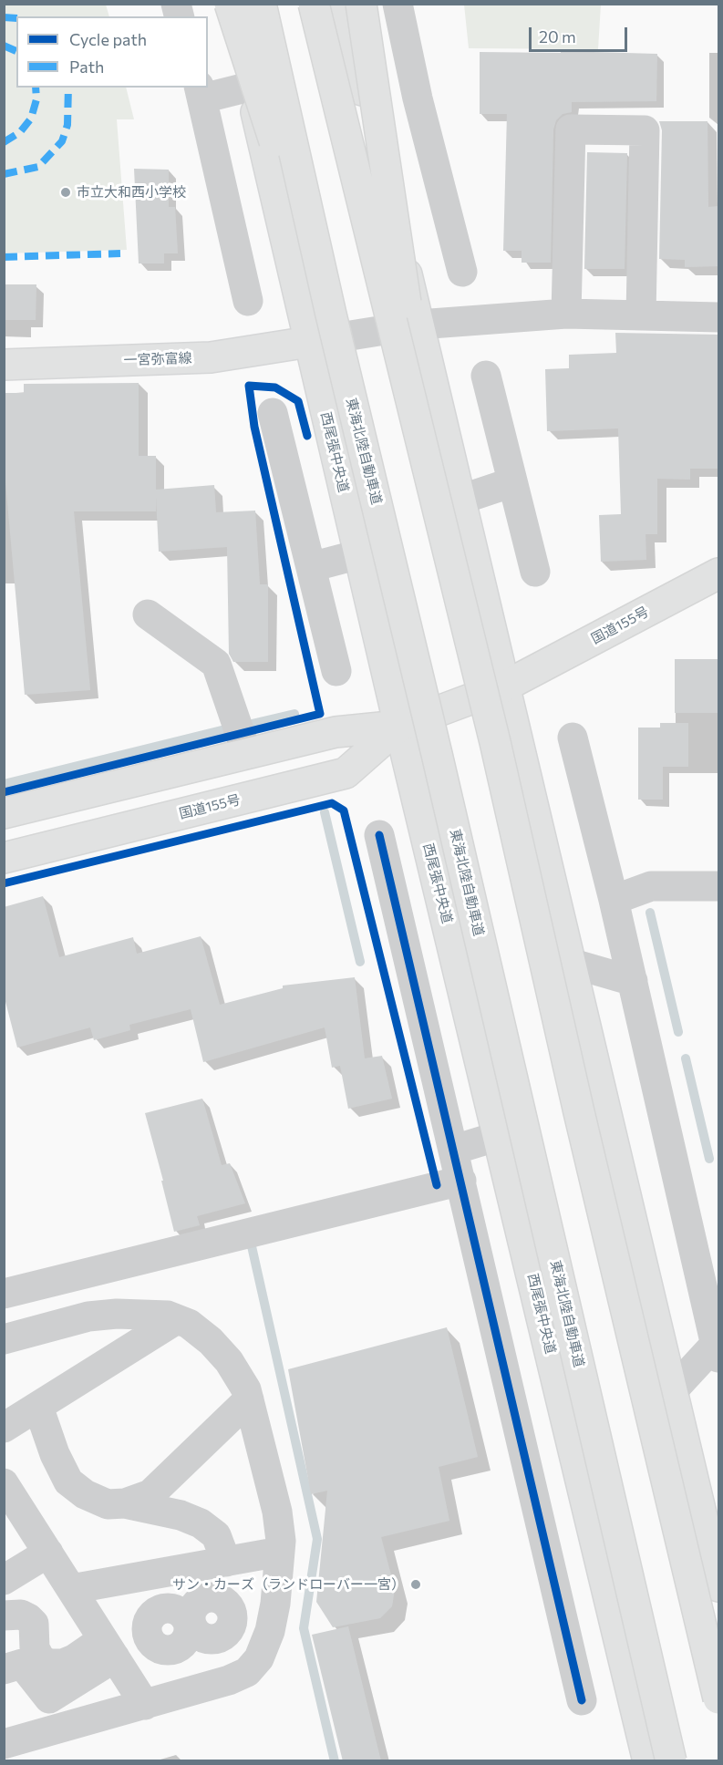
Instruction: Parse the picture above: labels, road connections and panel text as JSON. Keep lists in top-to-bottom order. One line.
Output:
{"streets":{"main road":["一宮弥富線","東海北陸自動車道","西尾張中央道","国道155号"]},"crossings":[["一宮弥富線","西尾張中央道"],["東海北陸自動車道","西尾張中央道"],["西尾張中央道","国道155号"]],"places":["市立大和西小学校","サン・カーズ（ランドローバー一宮）"],"legend":["Cycle path","Path"],"scale_bar":"20 m"}
